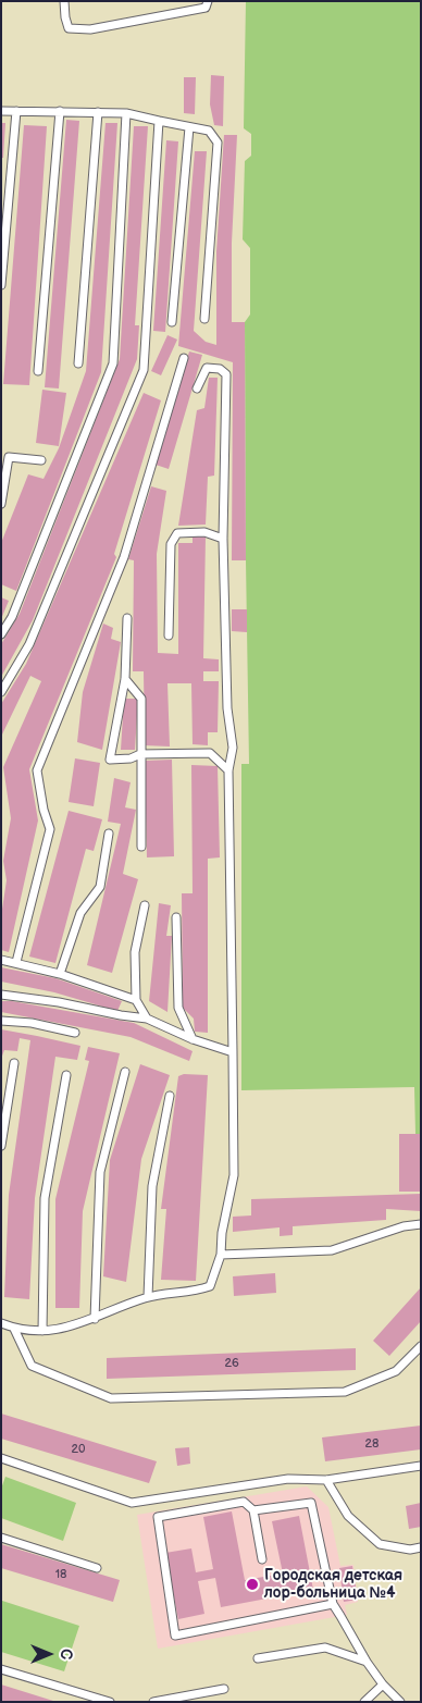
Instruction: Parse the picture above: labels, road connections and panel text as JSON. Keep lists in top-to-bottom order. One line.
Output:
{"places":["Городская детская лор-больница №4"],"house_numbers":["26","28","20","18"],"north":"right"}
